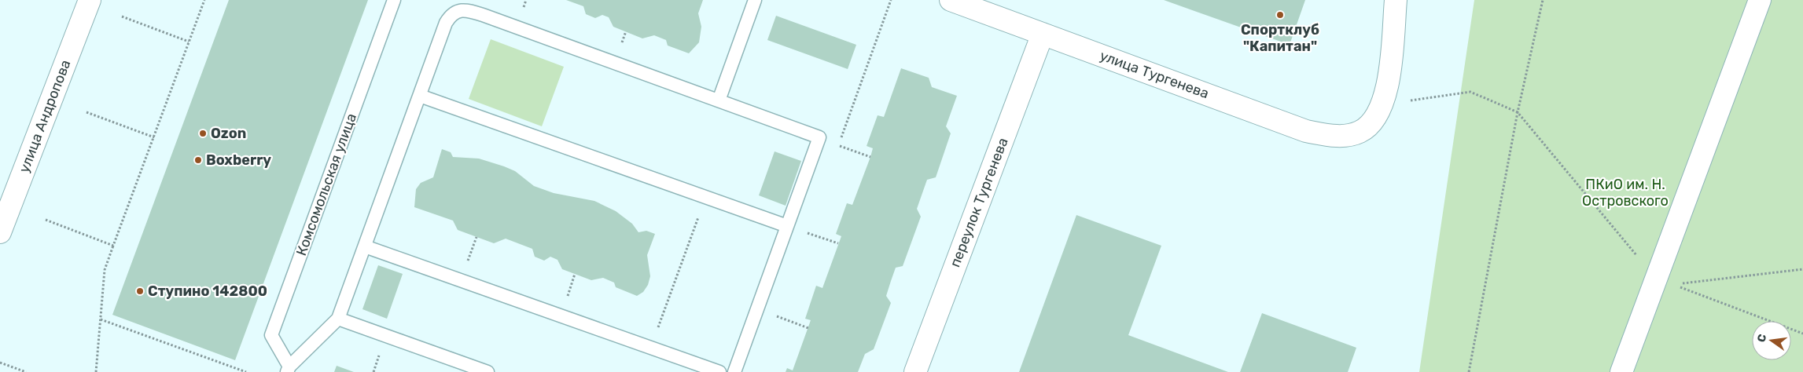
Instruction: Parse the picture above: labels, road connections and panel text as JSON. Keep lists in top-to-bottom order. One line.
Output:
{"streets":{"street":["улица Тургенева","улица Андропова","переулок Тургенева"],"lane":["Комсомольская улица"]},"crossings":[["улица Тургенева","переулок Тургенева"]],"parks":["ПКиО им. Н. Островского"],"places":["Спортклуб \"Капитан\"","Ozon","Boxberry","Ступино 142800"],"north":"left"}
